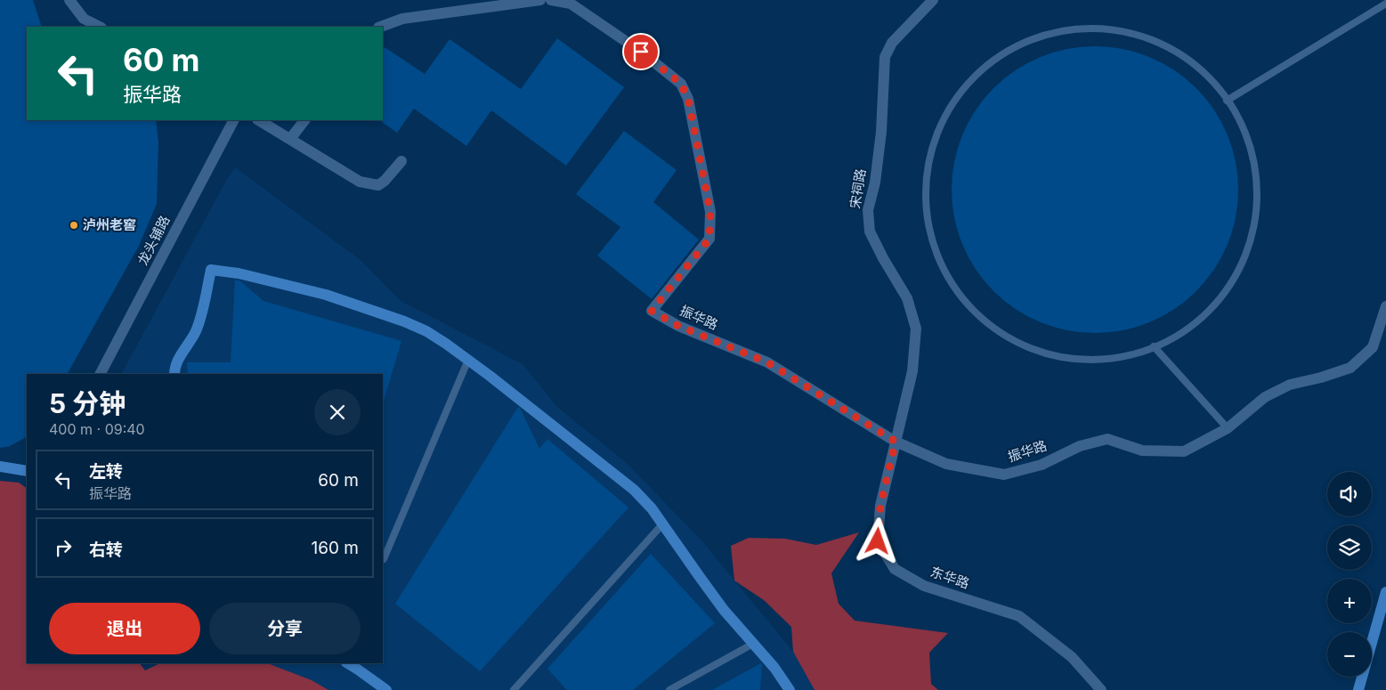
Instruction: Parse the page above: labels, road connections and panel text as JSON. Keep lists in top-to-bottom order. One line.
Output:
{"streets":{"street":["宋祠路","龙头铺路","振华路","东华路"]},"crossings":[["宋祠路","振华路"],["宋祠路","东华路"],["振华路","东华路"]],"places":["泸州老窖"],"page":{"turn":["60 m","振华路"],"heading":["5 分钟","400 m · 09:40"],"list":[{"name":"左转","note":"振华路","value":"60 m"},{"name":"右转","value":"160 m"}],"map_buttons":["+","−"],"buttons":["退出","分享"]}}
